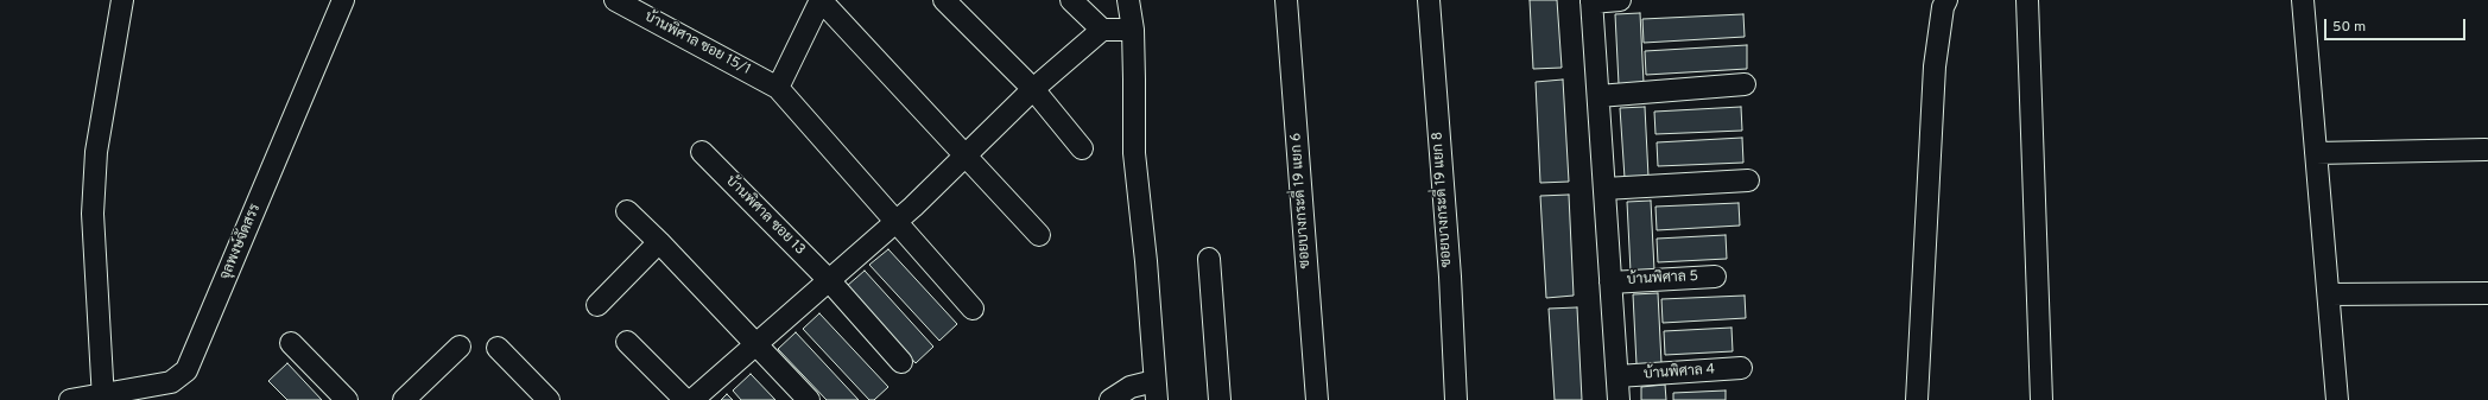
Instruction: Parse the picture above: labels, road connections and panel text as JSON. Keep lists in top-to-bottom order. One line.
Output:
{"streets":{"street":["บ้านพิศาล ซอย 15/1","ซอยบางกระดี่ 19 แยก 8","ซอยบางกระดี่ 19 แยก 6","บ้านพิศาล ซอย 13","จุลพงษ์จัดสรร","บ้านพิศาล 5","บ้านพิศาล 4"]},"scale_bar":"50 m"}
